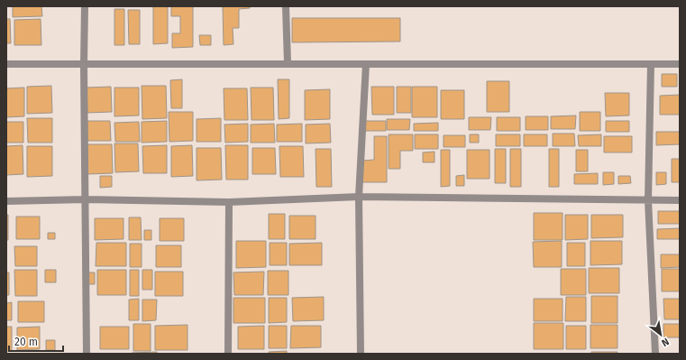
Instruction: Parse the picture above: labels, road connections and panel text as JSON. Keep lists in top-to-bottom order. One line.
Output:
{"scale_bar":"20 m","north":"bottom right"}
